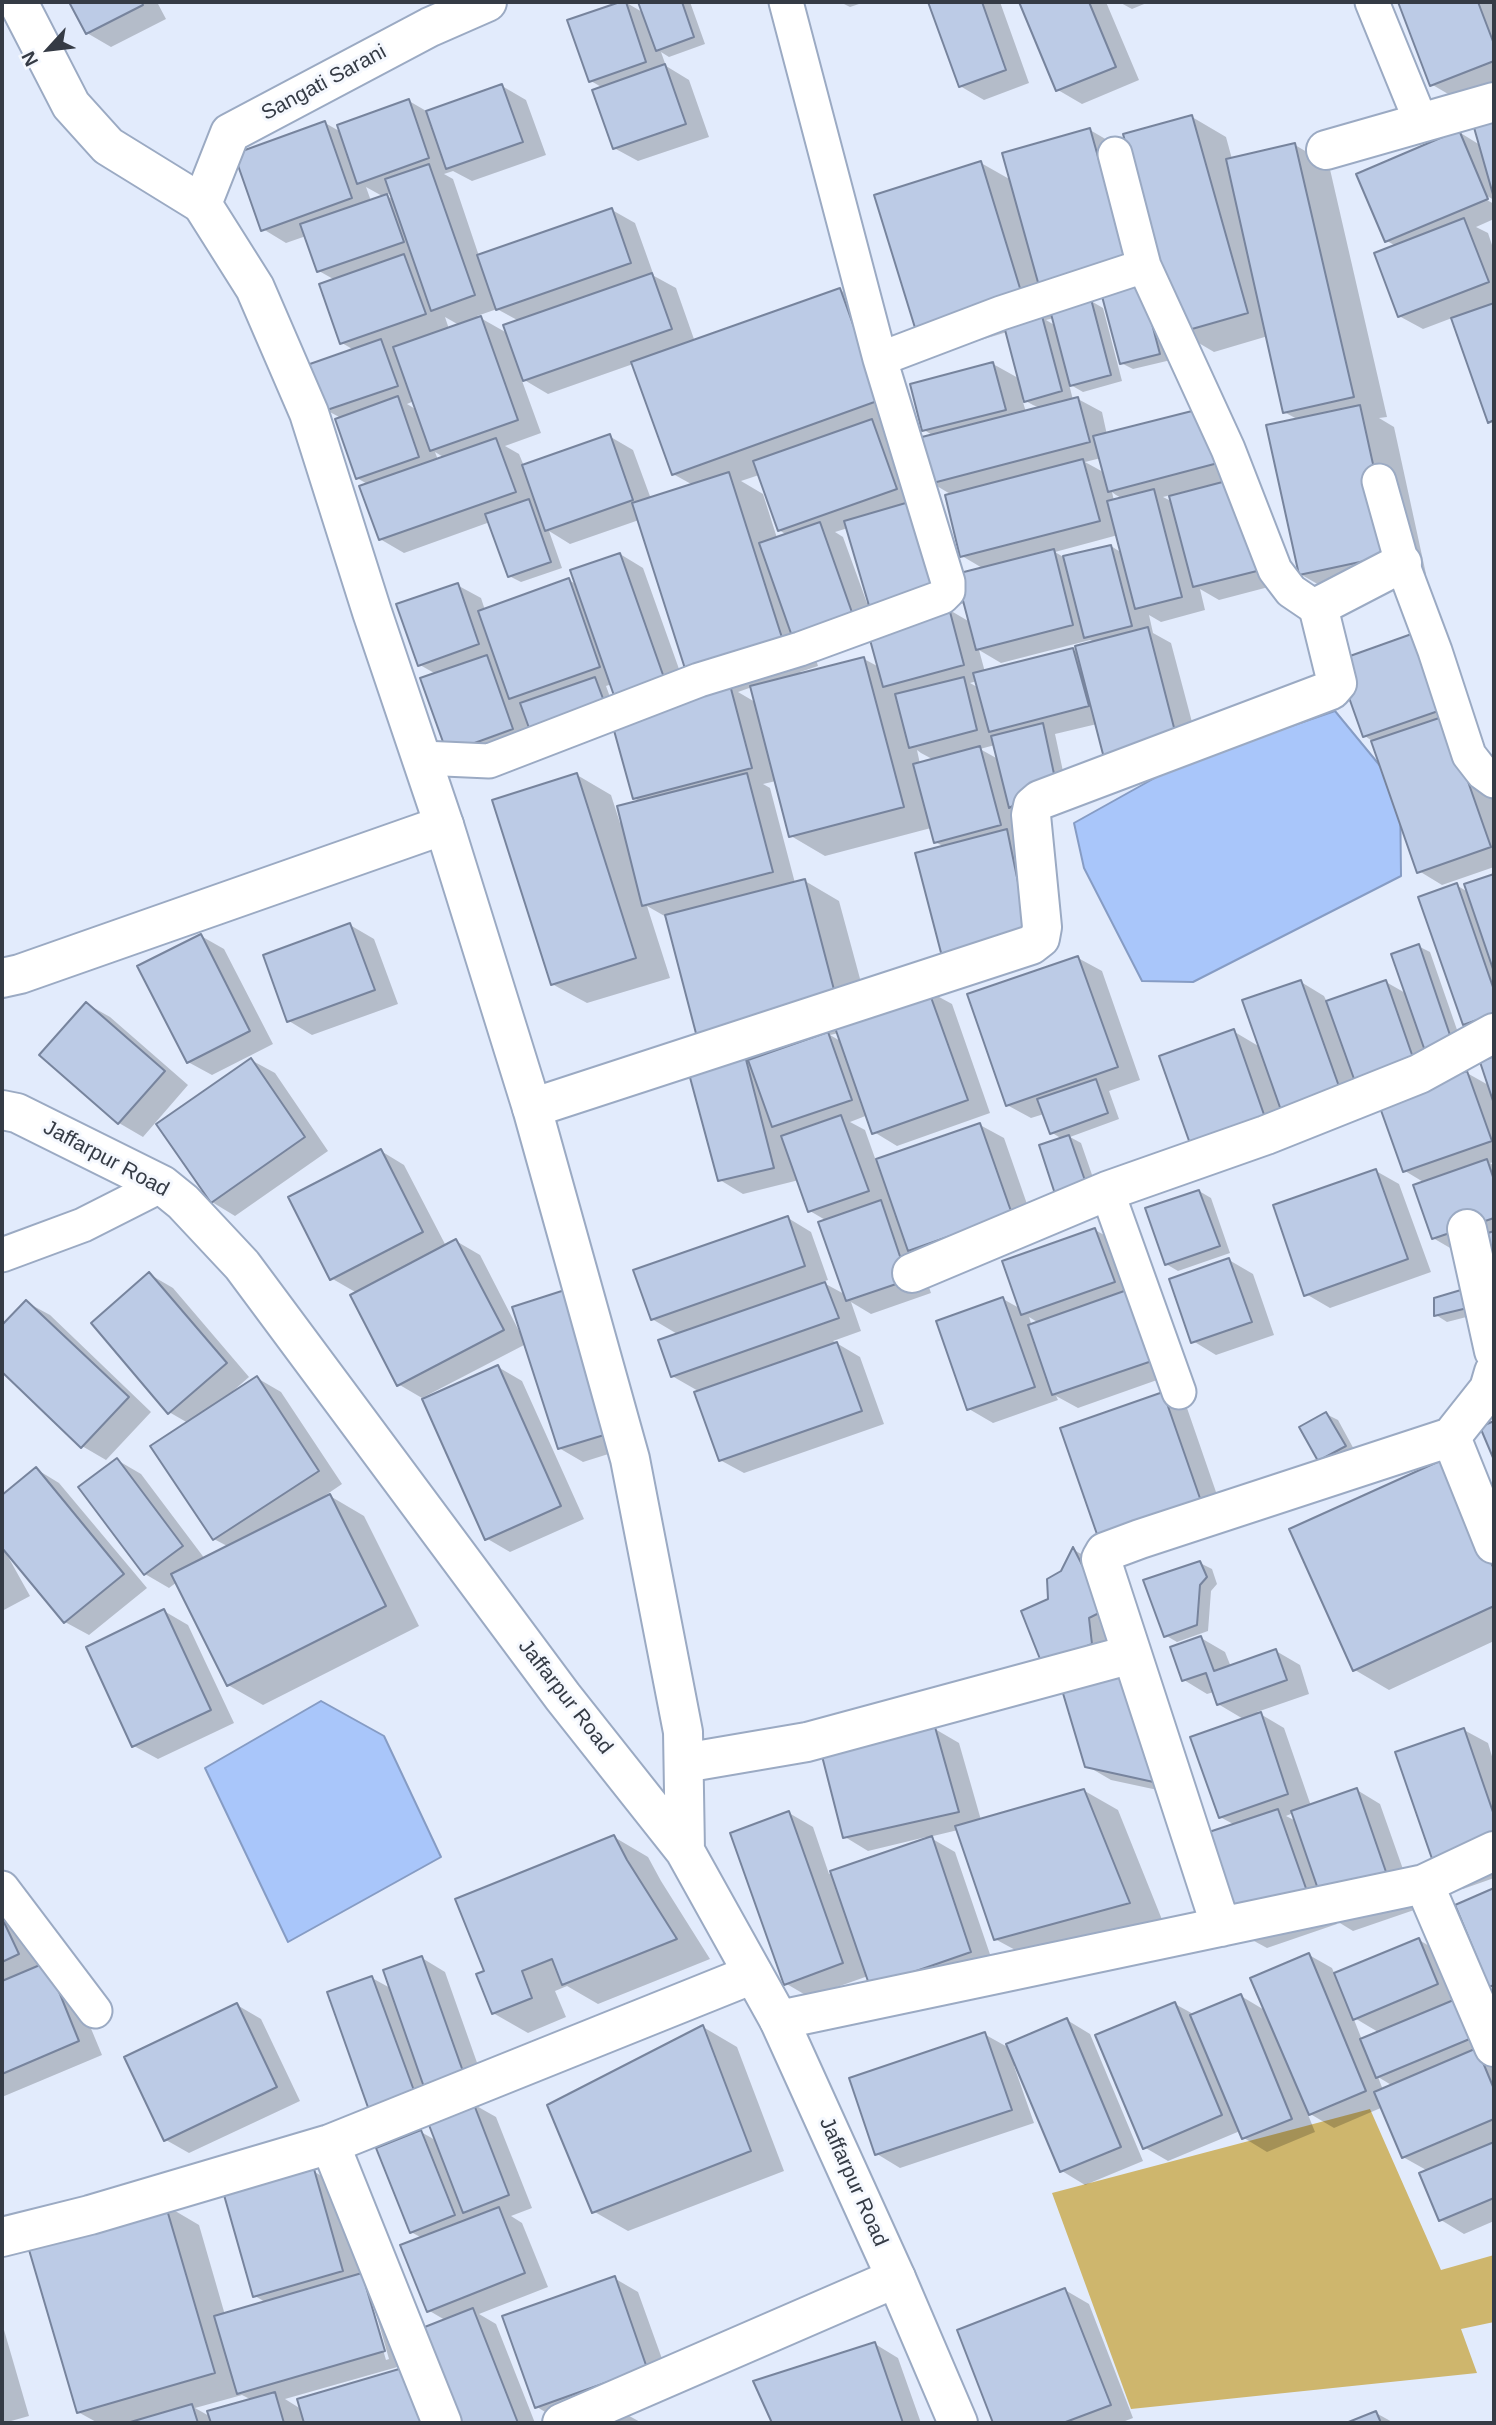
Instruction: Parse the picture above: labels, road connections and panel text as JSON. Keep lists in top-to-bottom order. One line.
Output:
{"streets":{"street":["Sangati Sarani","Jaffarpur Road"]},"north":"bottom left"}
